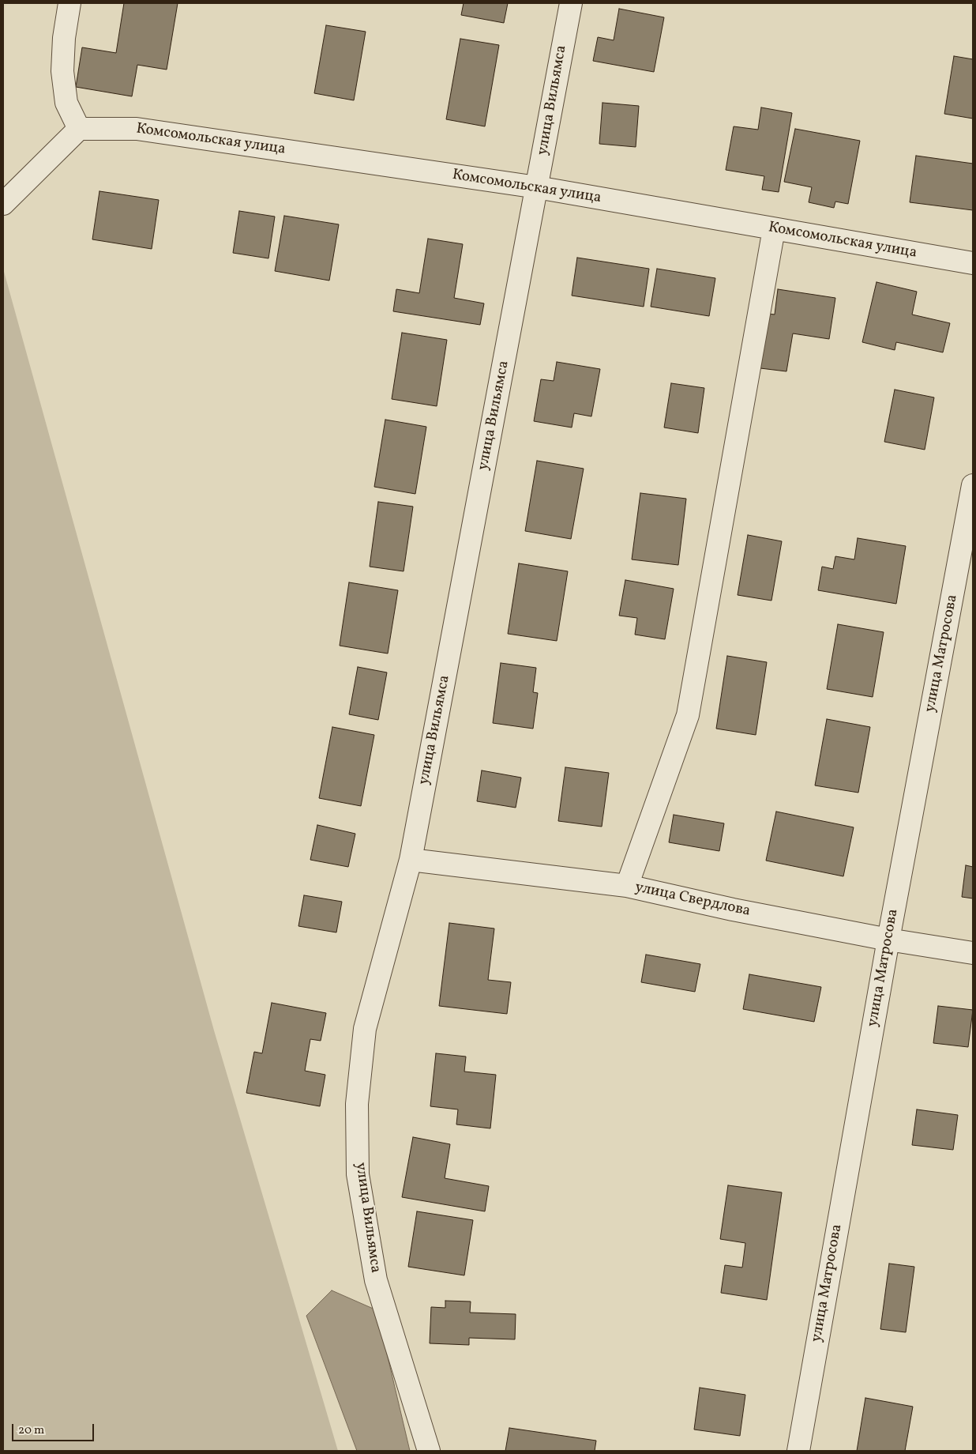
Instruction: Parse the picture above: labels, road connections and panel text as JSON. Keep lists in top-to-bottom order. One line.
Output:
{"streets":{"street":["улица Вильямса","Комсомольская улица","улица Матросова","улица Свердлова"]},"crossings":[["улица Вильямса","Комсомольская улица"],["улица Вильямса","улица Свердлова"],["улица Матросова","улица Свердлова"]],"scale_bar":"20 m"}
